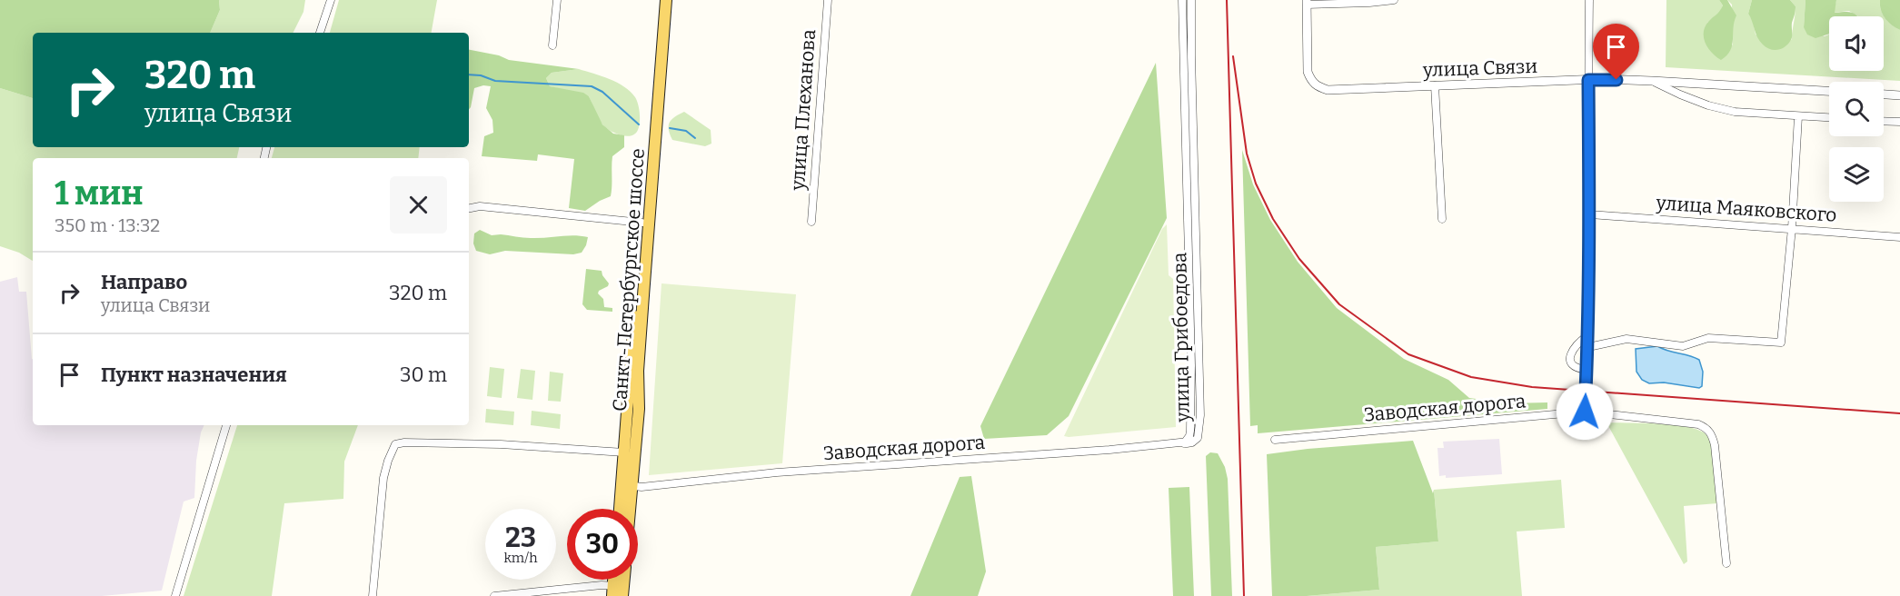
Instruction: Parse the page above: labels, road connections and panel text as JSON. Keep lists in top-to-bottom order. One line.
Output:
{"streets":{"main road":["Санкт-Петербургское шоссе"],"street":["улица Связи","улица Плеханова","улица Маяковского","улица Грибоедова","Заводская дорога"]},"crossings":[["Санкт-Петербургское шоссе","Заводская дорога"],["улица Грибоедова","Заводская дорога"]],"page":{"turn":["320 m","улица Связи"],"heading":["1 мин","350 m · 13:32"],"list":[{"name":"Направо","note":"улица Связи","value":"320 m"},{"name":"Пункт назначения","value":"30 m"}],"speed":"23 km/h","limit":"30"}}
